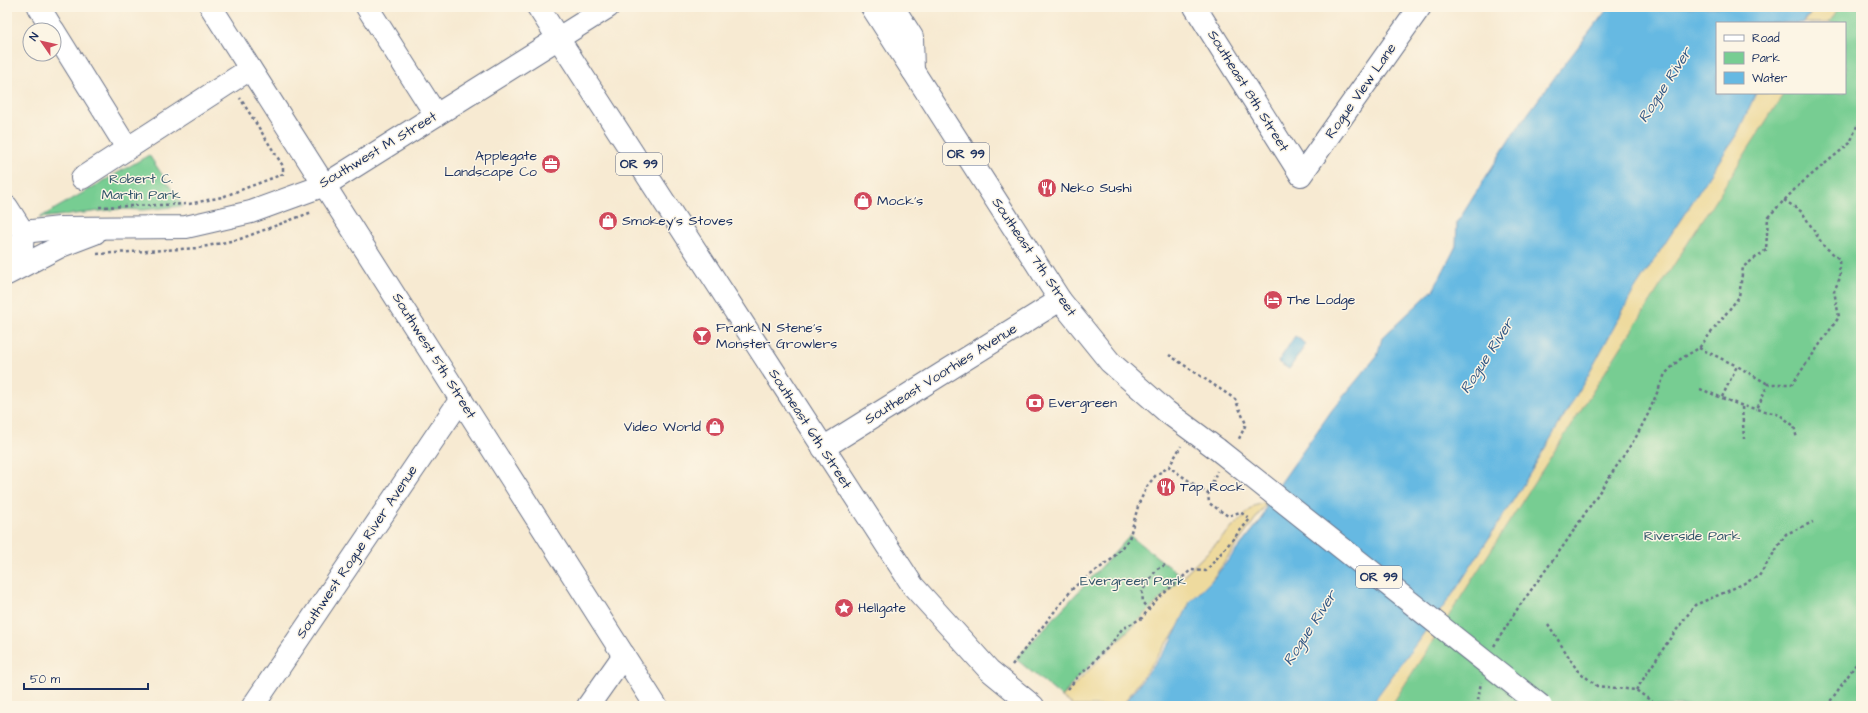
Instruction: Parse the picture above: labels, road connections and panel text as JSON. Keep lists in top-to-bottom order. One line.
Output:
{"streets":{"main road":["Southeast 8th Street","Rogue View Lane","Southwest M Street","OR 99","Southeast 7th Street","Southwest 5th Street","Southeast Voorhies Avenue","Southeast 6th Street","Southwest Rogue River Avenue"]},"crossings":[["Southeast 8th Street","Rogue View Lane"],["Southwest M Street","Southwest 5th Street"],["Southwest M Street","Southeast 6th Street"],["Southeast 7th Street","Southeast Voorhies Avenue"],["Southwest 5th Street","Southwest Rogue River Avenue"],["Southeast Voorhies Avenue","Southeast 6th Street"]],"water":["Rogue River"],"parks":["Robert C. Martin Park","Riverside Park","Evergreen Park"],"places":{"office":["Applegate Landscape Co"],"restaurant":["Neko Sushi","Tap Rock"],"shop":["Mock's","Smokey's Stoves","Video World"],"hotel":["The Lodge"],"bar":["Frank N Stene's Monster Growlers"],"bank":["Evergreen"],"place":["Hellgate"]},"legend":["Road","Park","Water"],"scale_bar":"50 m","north":"top left"}
